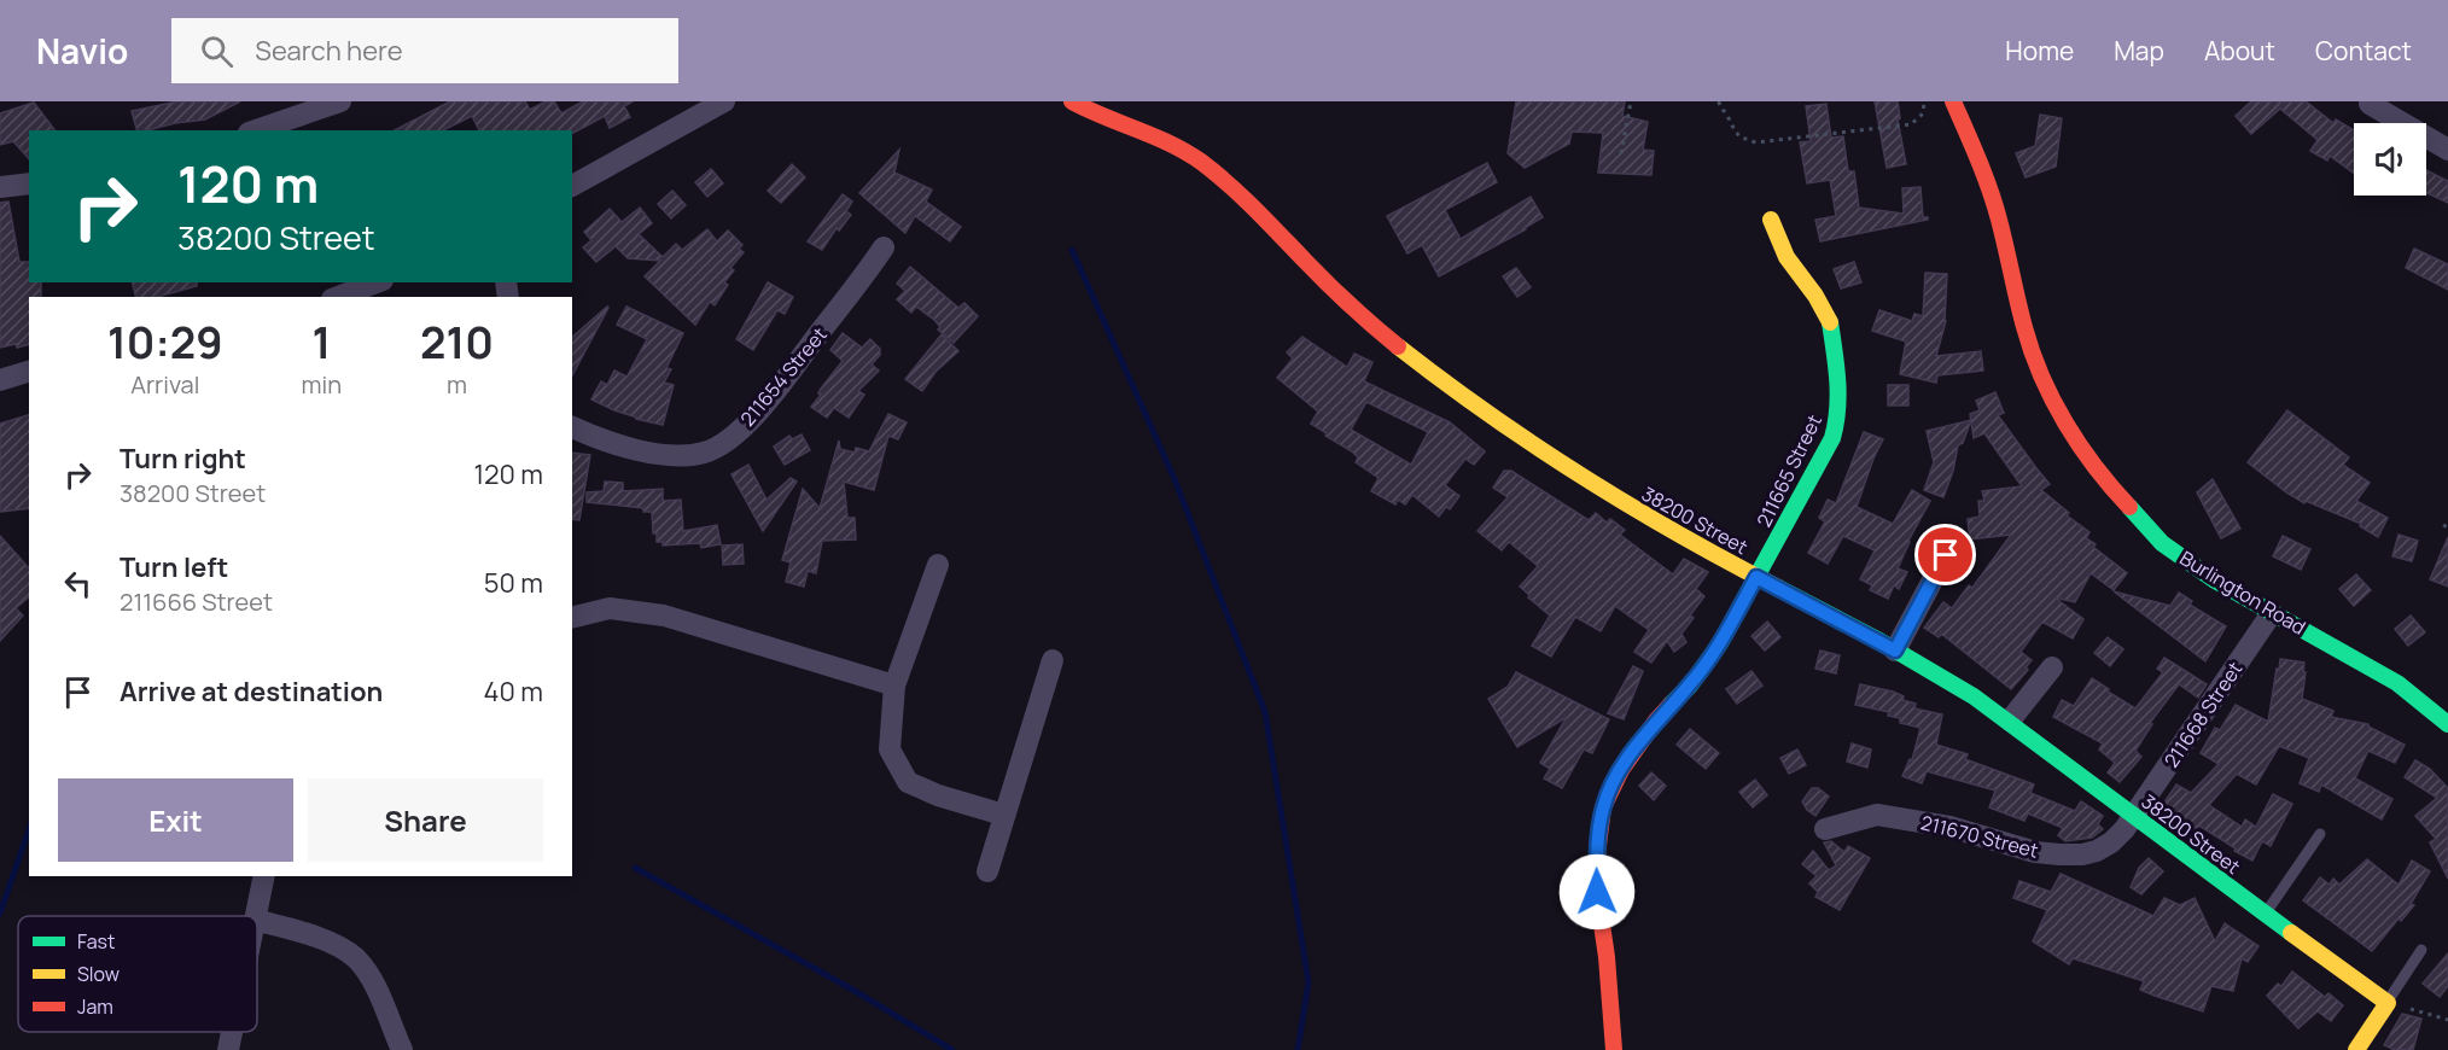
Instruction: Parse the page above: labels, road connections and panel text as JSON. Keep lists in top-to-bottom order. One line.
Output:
{"streets":{"street":["211654 Street","211665 Street","38200 Street","Burlington Road","211668 Street","211670 Street"]},"crossings":[["211665 Street","38200 Street"],["38200 Street","211668 Street"],["38200 Street","211670 Street"],["Burlington Road","211668 Street"],["211668 Street","211670 Street"]],"legend":["Fast","Slow","Jam"],"page":{"header":"Navio","search":"Search here","nav":["Home","Map","About","Contact"],"turn":["120 m","38200 Street"],"eta":["10:29","Arrival","1","min","210","m"],"list":[{"name":"Turn right","note":"38200 Street","value":"120 m"},{"name":"Turn left","note":"211666 Street","value":"50 m"},{"name":"Arrive at destination","value":"40 m"}],"buttons":["Exit","Share"]}}
